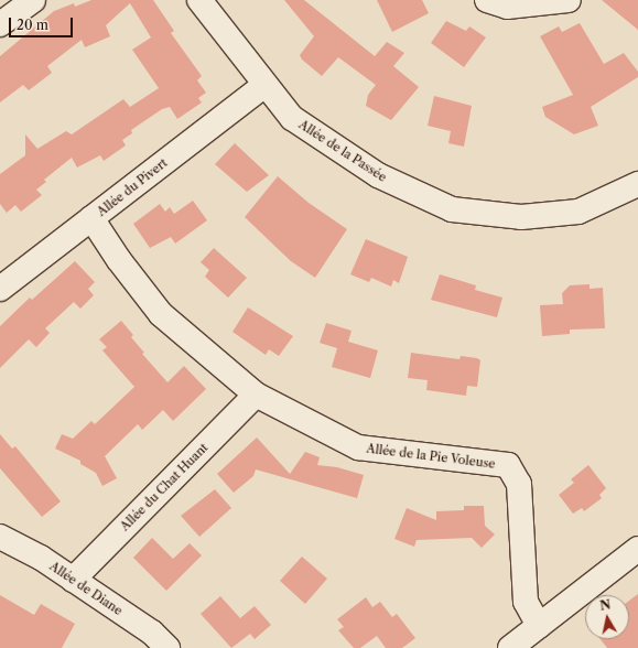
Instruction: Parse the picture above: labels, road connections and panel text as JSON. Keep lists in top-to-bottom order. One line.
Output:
{"streets":{"street":["Allée de la Passée","Allée du Pivert","Allée de la Pie Voleuse","Allée du Chat Huant","Allée de Diane"]},"crossings":[["Allée de la Passée","Allée du Pivert"],["Allée du Pivert","Allée de la Pie Voleuse"],["Allée de la Pie Voleuse","Allée du Chat Huant"],["Allée du Chat Huant","Allée de Diane"]],"scale_bar":"20 m","north":"top"}
